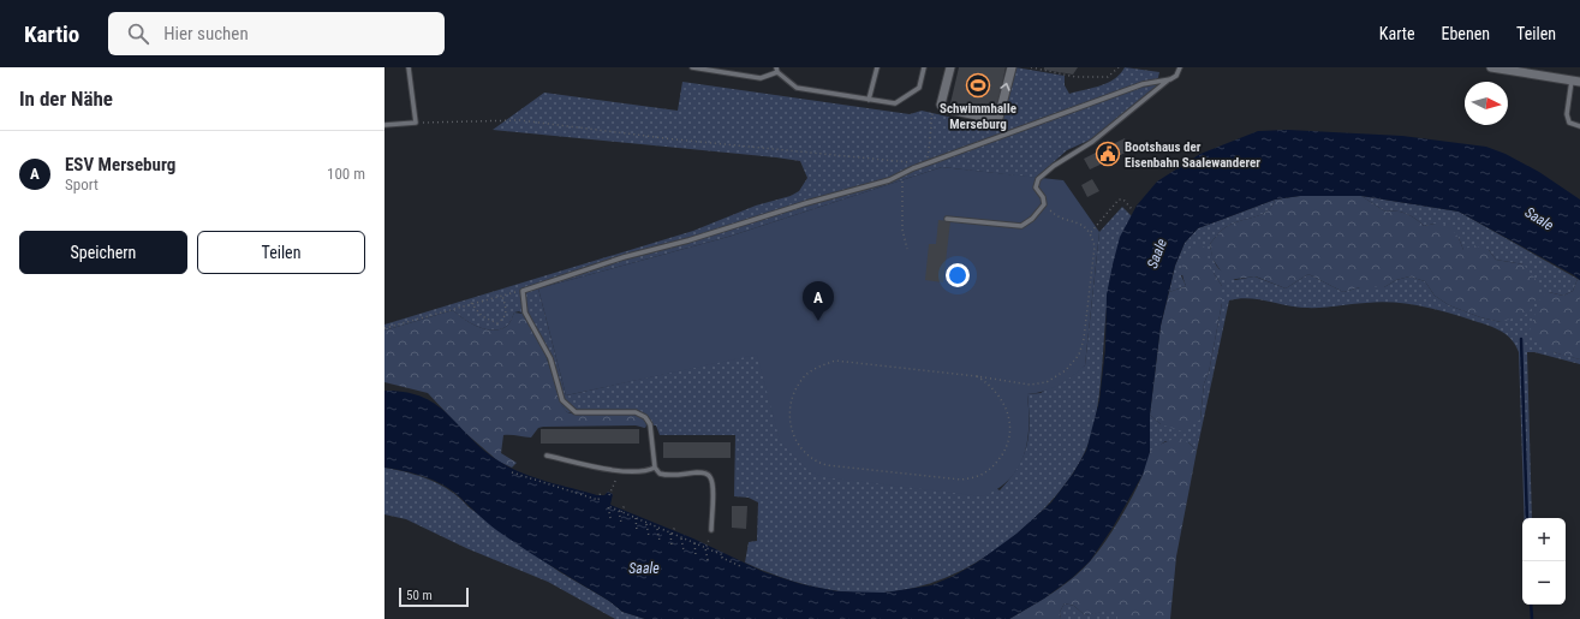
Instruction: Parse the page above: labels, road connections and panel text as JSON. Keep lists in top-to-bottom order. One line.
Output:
{"water":["Saale"],"places":{"sports":["Schwimmhalle Merseburg"],"public building":["Bootshaus der Eisenbahn Saalewanderer"]},"scale_bar":"50 m","north":"right","page":{"header":"Kartio","search":"Hier suchen","nav":["Karte","Ebenen","Teilen"],"heading":"In der Nähe","list":[{"mark":"A","name":"ESV Merseburg","note":"Sport","value":"100 m"}],"buttons":["Speichern","Teilen"],"pins":"A","map_buttons":["+","−"],"scale":"50 m"}}
